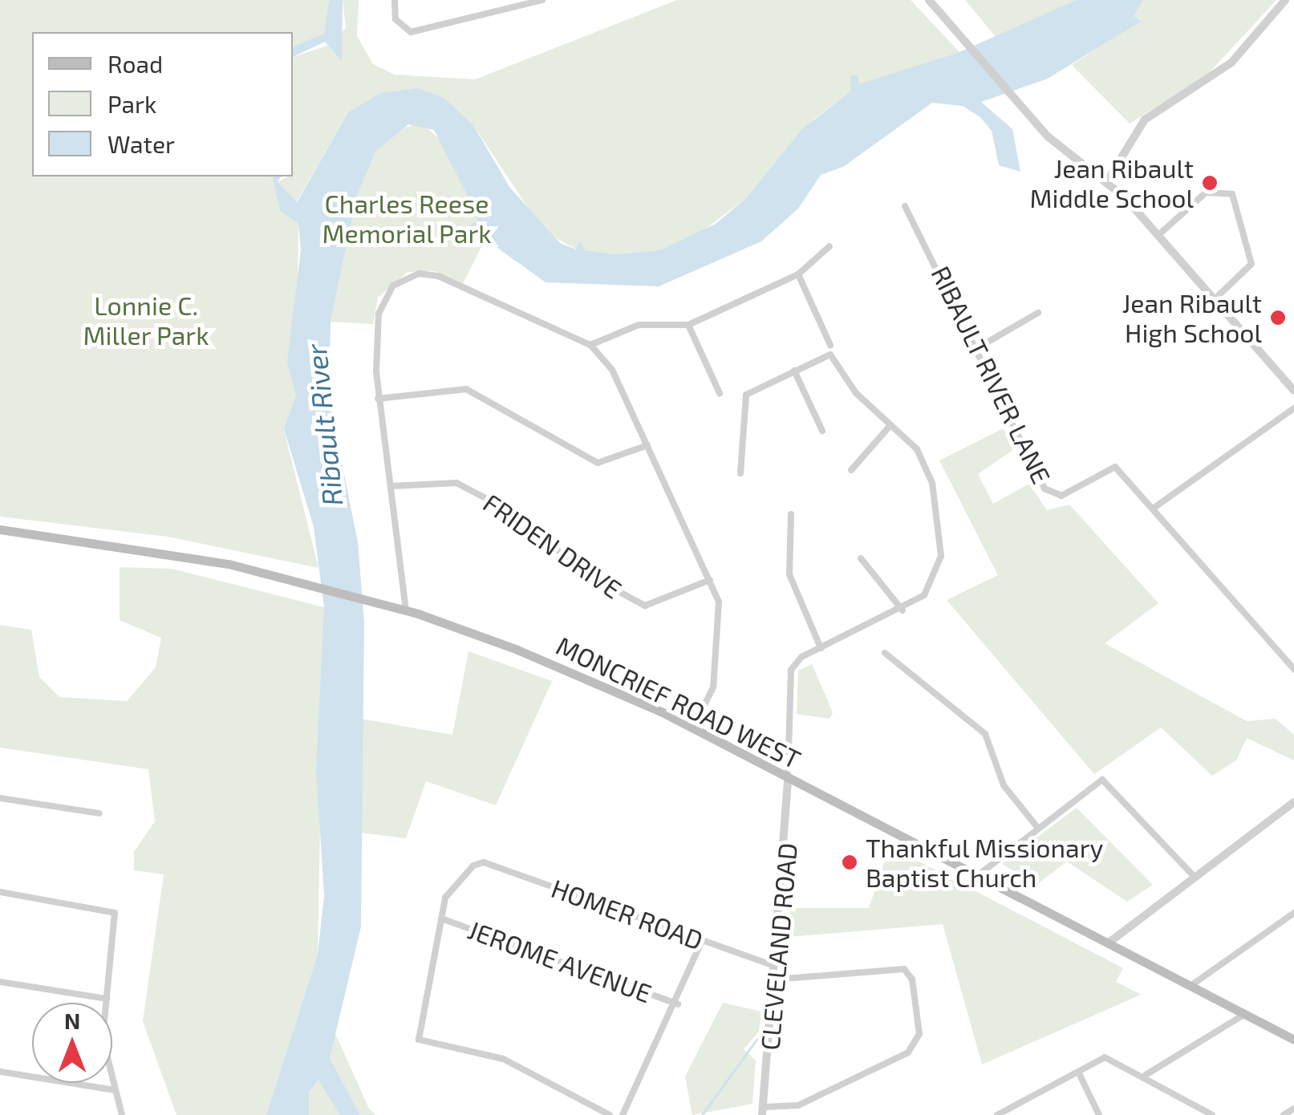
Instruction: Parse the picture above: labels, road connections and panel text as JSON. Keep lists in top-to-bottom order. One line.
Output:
{"streets":{"main road":["MONCRIEF ROAD WEST"],"street":["RIBAULT RIVER LANE","FRIDEN DRIVE","HOMER ROAD","CLEVELAND ROAD","JEROME AVENUE"]},"crossings":[["MONCRIEF ROAD WEST","CLEVELAND ROAD"],["HOMER ROAD","CLEVELAND ROAD"],["HOMER ROAD","JEROME AVENUE"]],"water":["Ribault River"],"parks":["Charles Reese Memorial Park","Lonnie C. Miller Park"],"places":["Jean Ribault Middle School","Jean Ribault High School","Thankful Missionary Baptist Church"],"legend":["Road","Park","Water"],"north":"top"}
